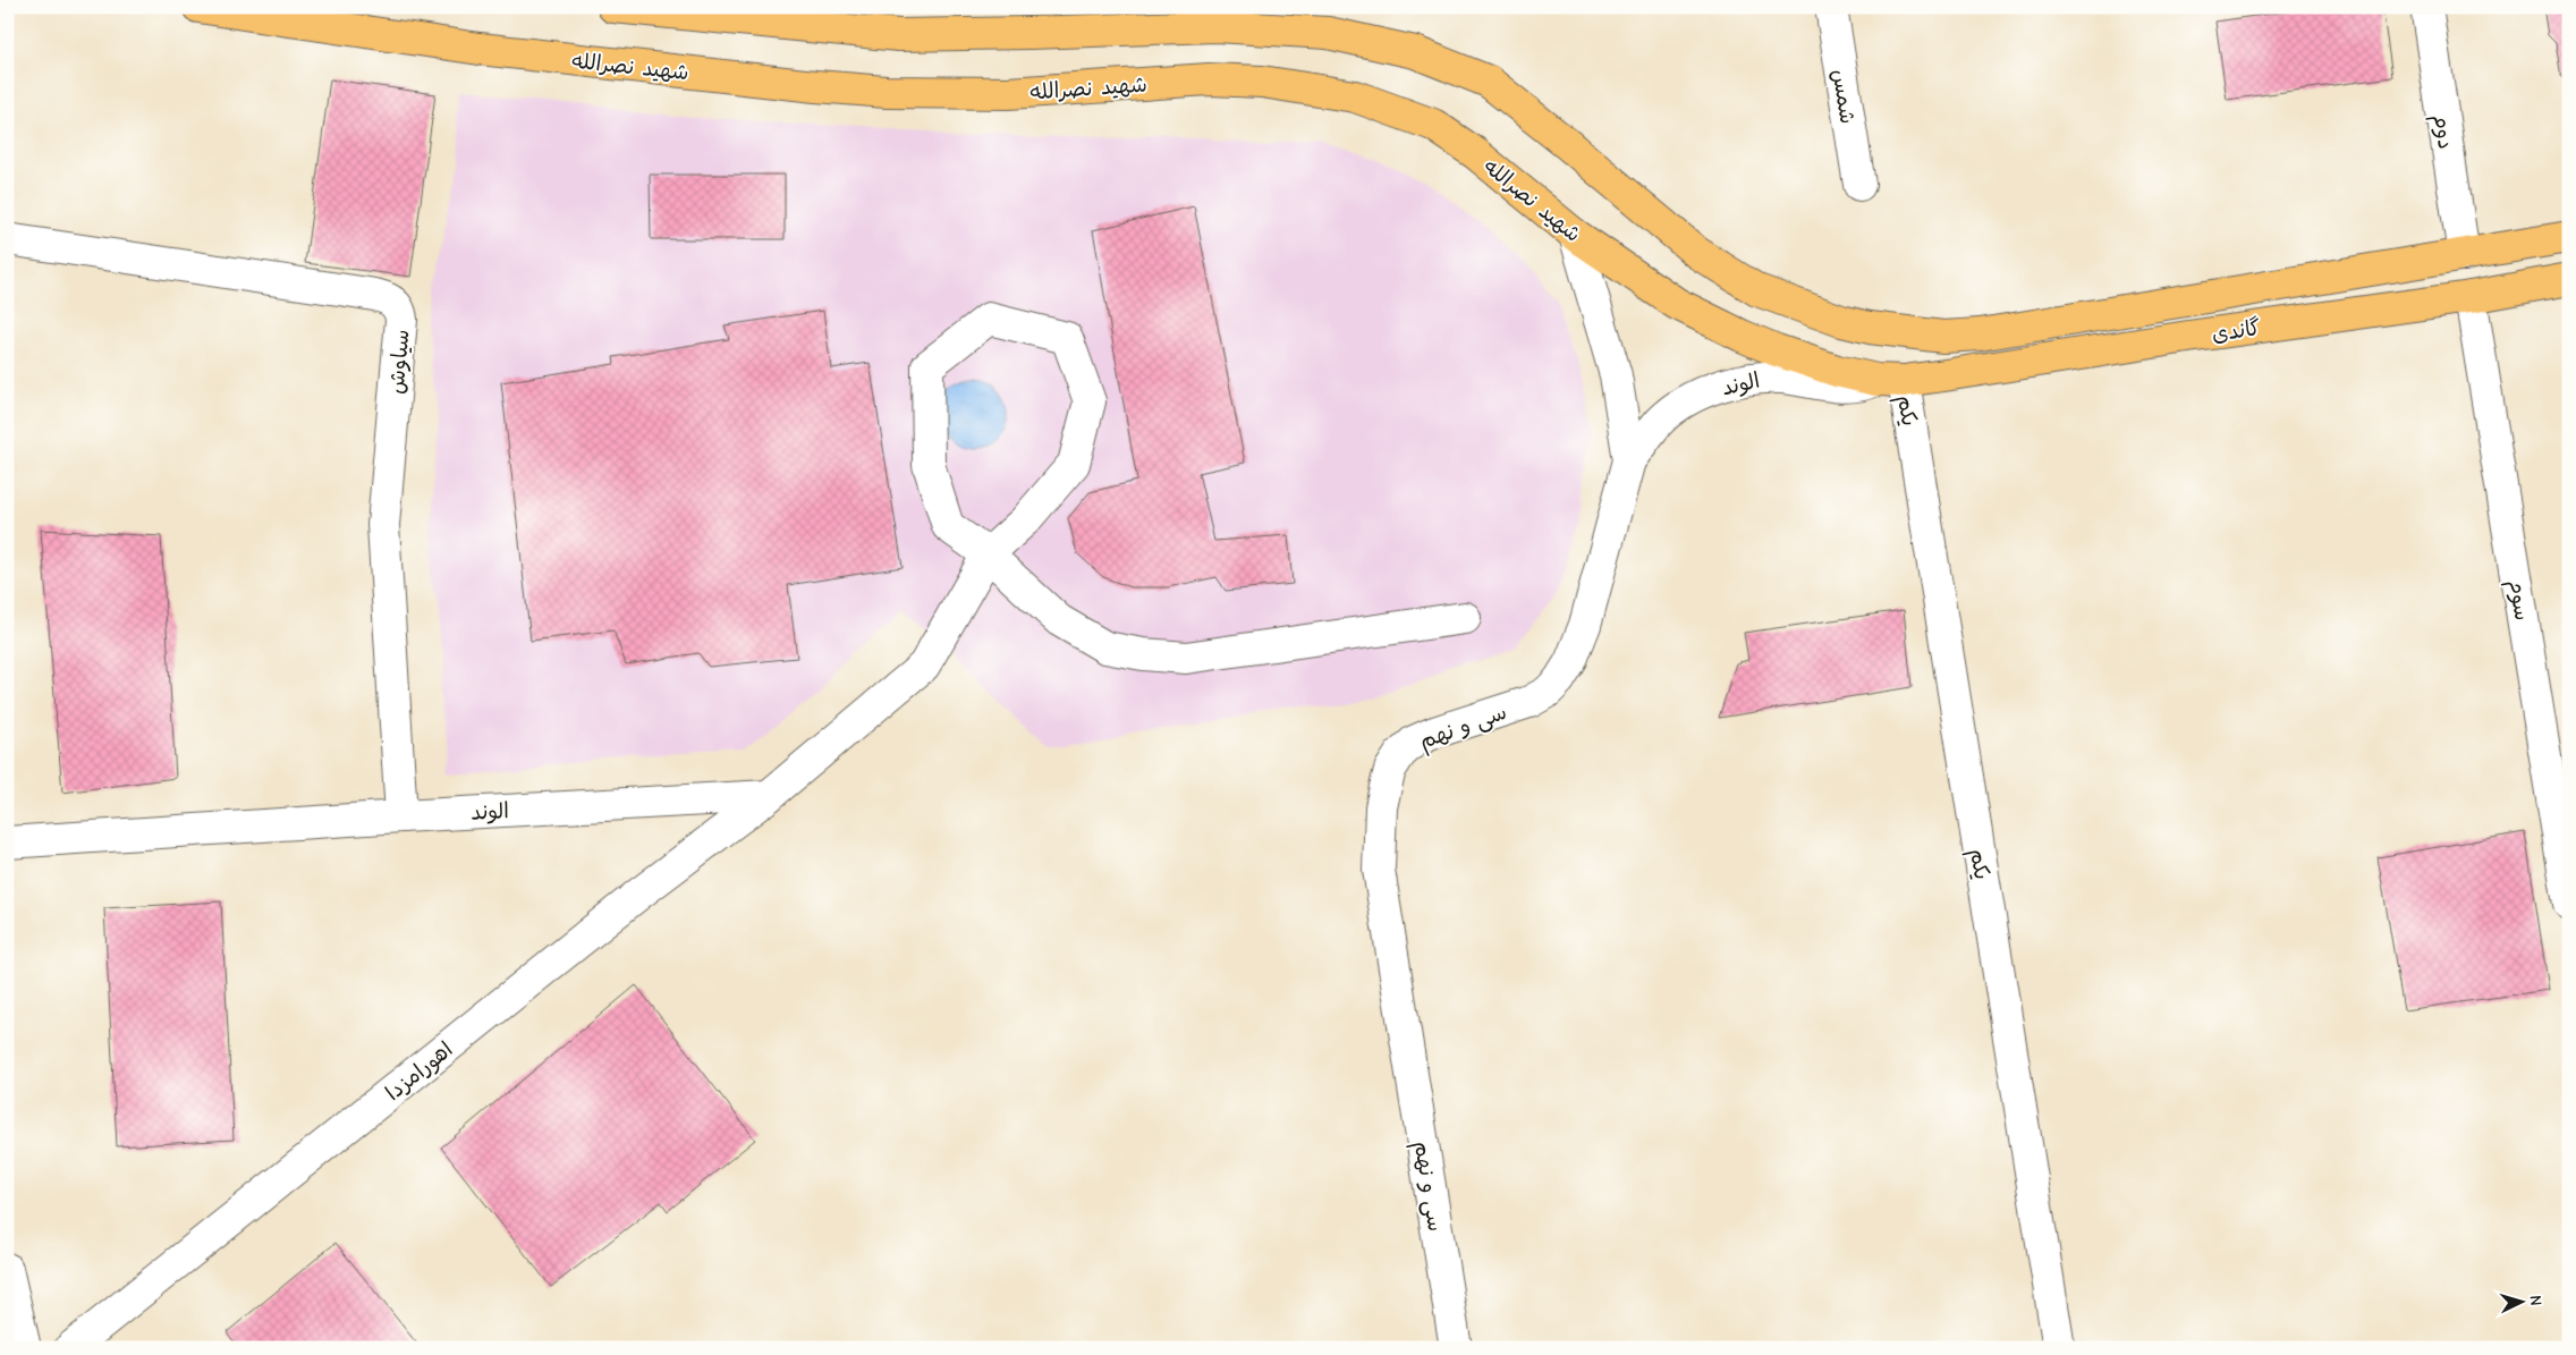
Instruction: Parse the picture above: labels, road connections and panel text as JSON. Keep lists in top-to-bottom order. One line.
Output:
{"streets":{"main road":["شهید نصرالله","گاندی"],"street":["شمس","دوم","سیاوش","الوند","یکم","سوم","سی و نهم","اهورامزدا"]},"crossings":[["شهید نصرالله","گاندی"],["شهید نصرالله","الوند"],["شهید نصرالله","یکم"],["شهید نصرالله","سی و نهم"],["دوم","گاندی"],["گاندی","الوند"],["گاندی","یکم"],["گاندی","سوم"],["سیاوش","الوند"],["الوند","یکم"],["الوند","سی و نهم"],["الوند","اهورامزدا"]],"north":"right"}
